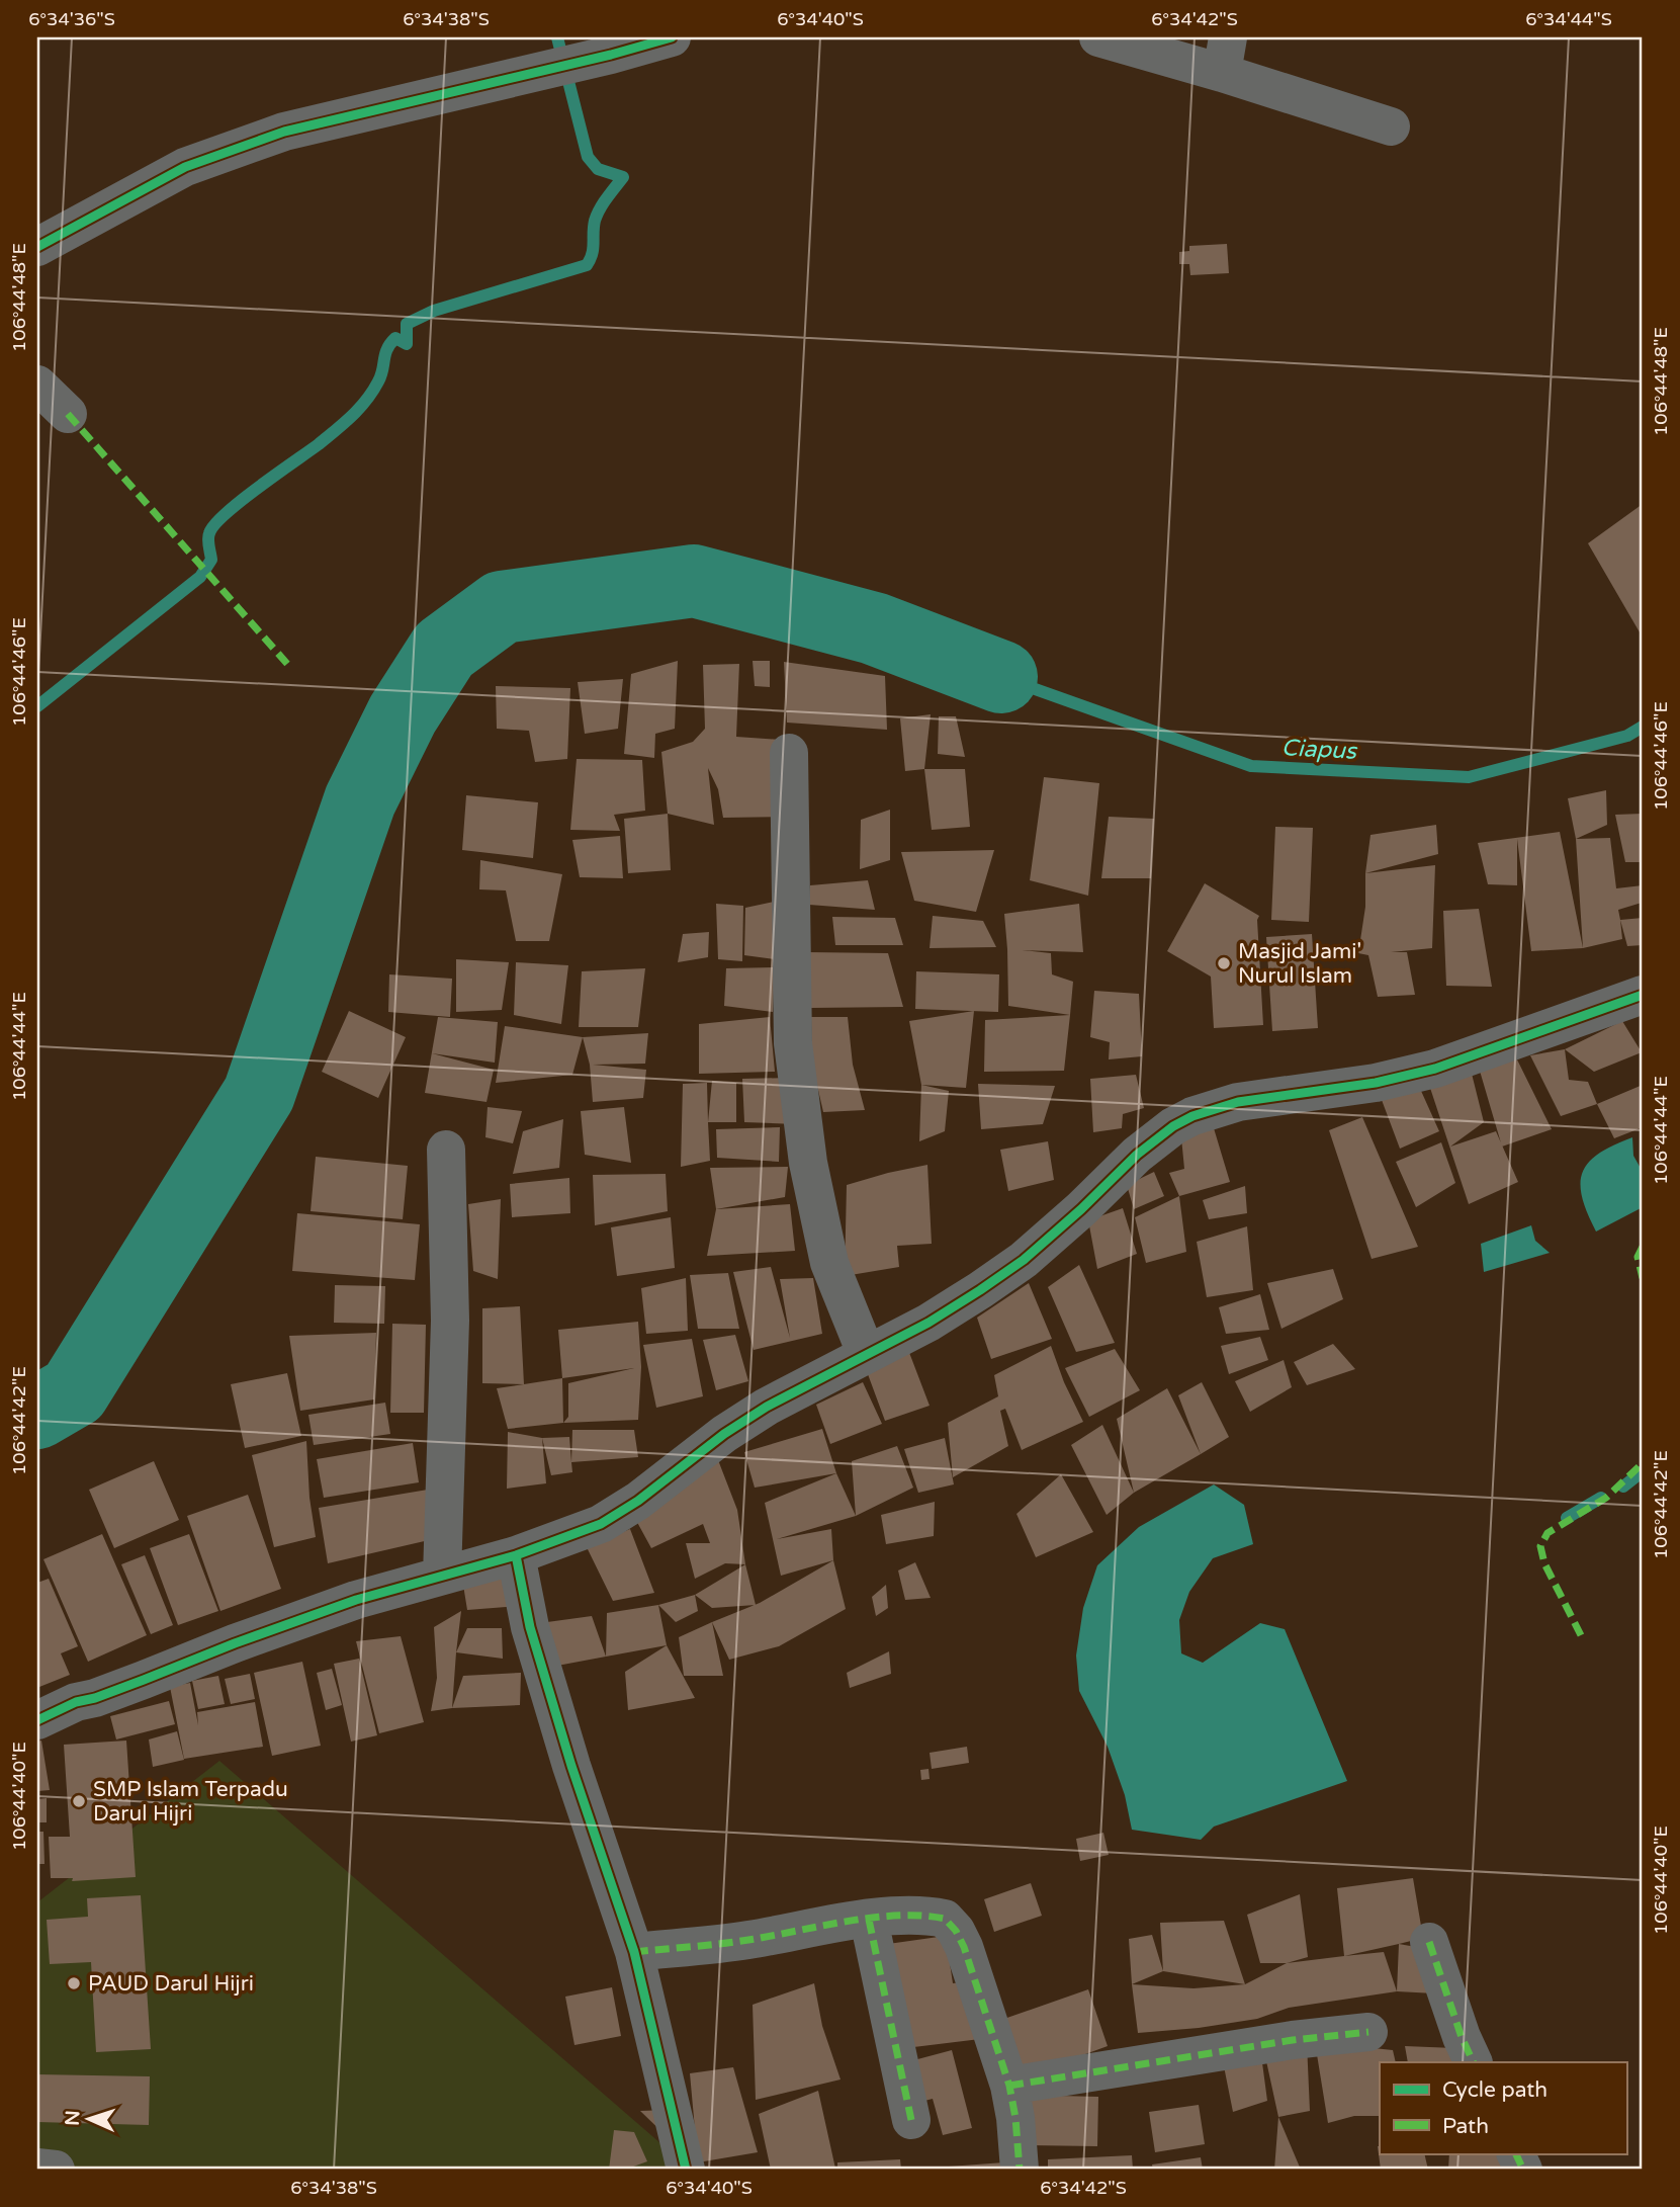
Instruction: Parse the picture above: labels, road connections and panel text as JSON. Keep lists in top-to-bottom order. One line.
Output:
{"water":["Ciapus"],"places":["Masjid Jami' Nurul Islam","SMP Islam Terpadu Darul Hijri","PAUD Darul Hijri"],"legend":["Cycle path","Path"],"north":"left","coordinates":["6°34'36\"S","6°34'38\"S","6°34'40\"S","6°34'42\"S","6°34'44\"S","106°44'48\"E","106°44'46\"E","106°44'44\"E","106°44'42\"E","106°44'40\"E"]}
